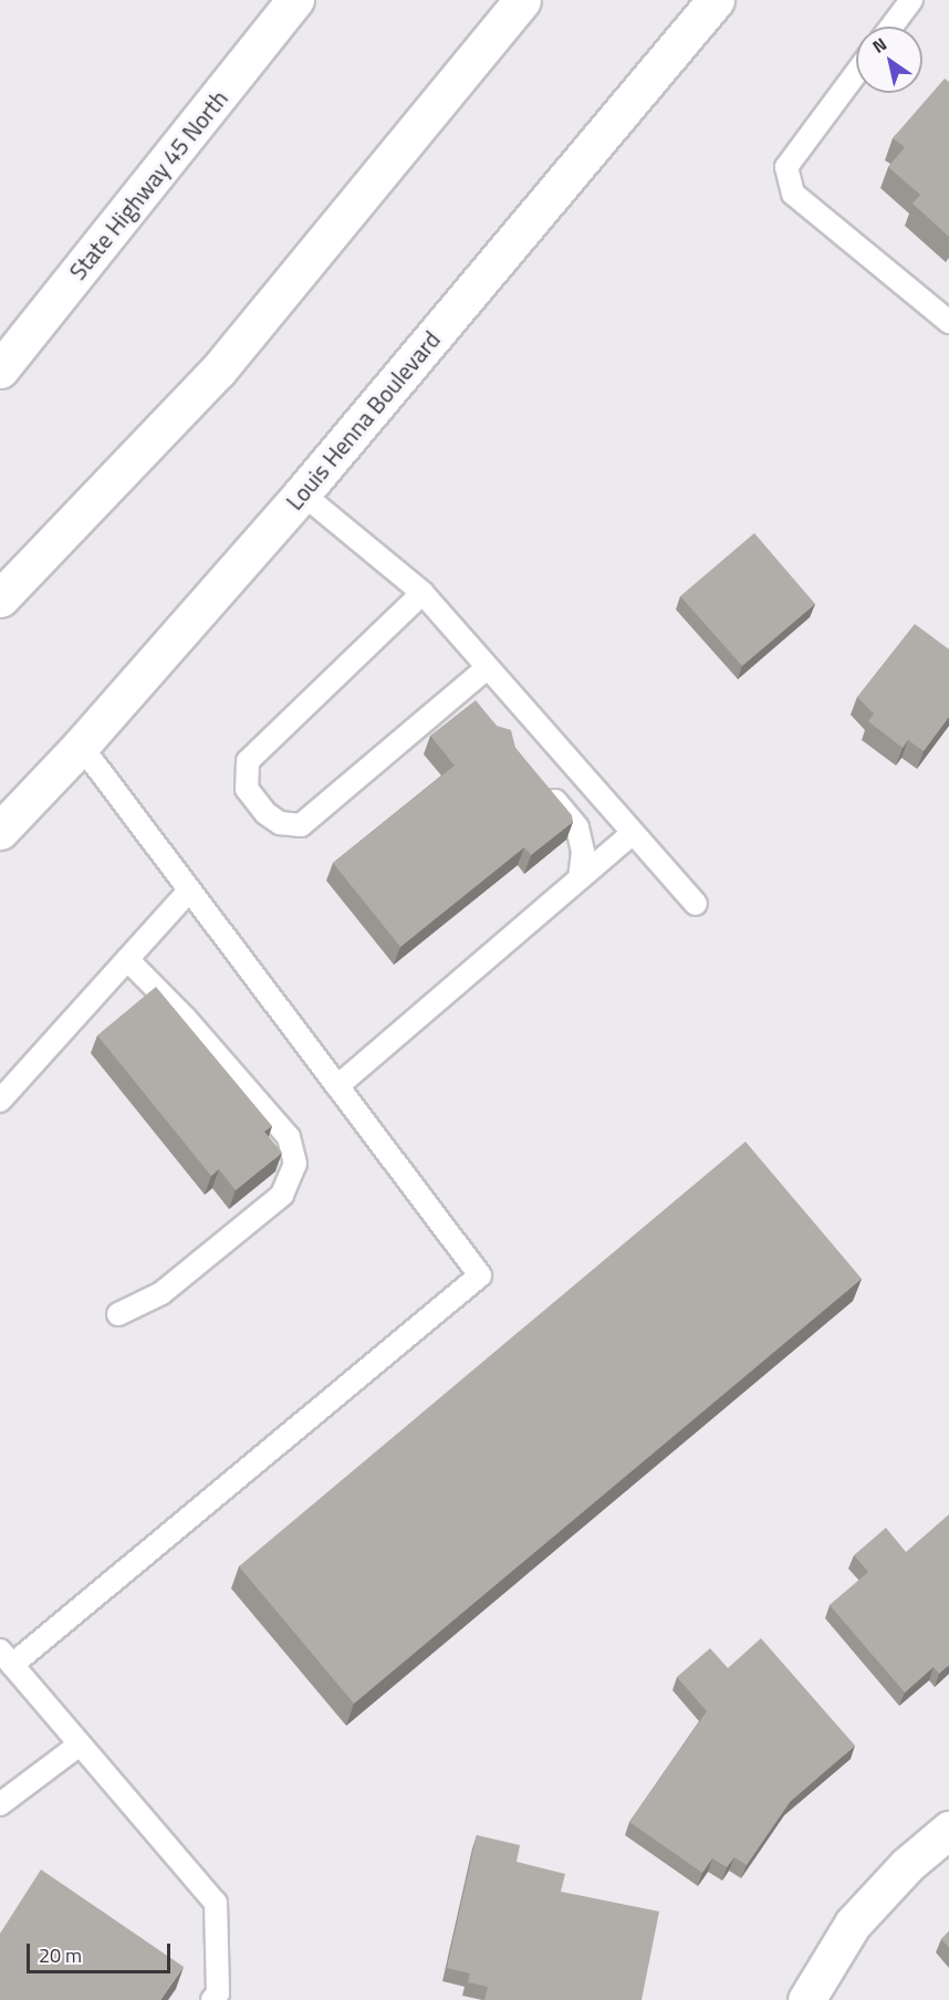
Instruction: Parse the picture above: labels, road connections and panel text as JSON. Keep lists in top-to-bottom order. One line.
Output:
{"streets":{"main road":["State Highway 45 North","Louis Henna Boulevard"]},"scale_bar":"20 m","north":"top left"}
